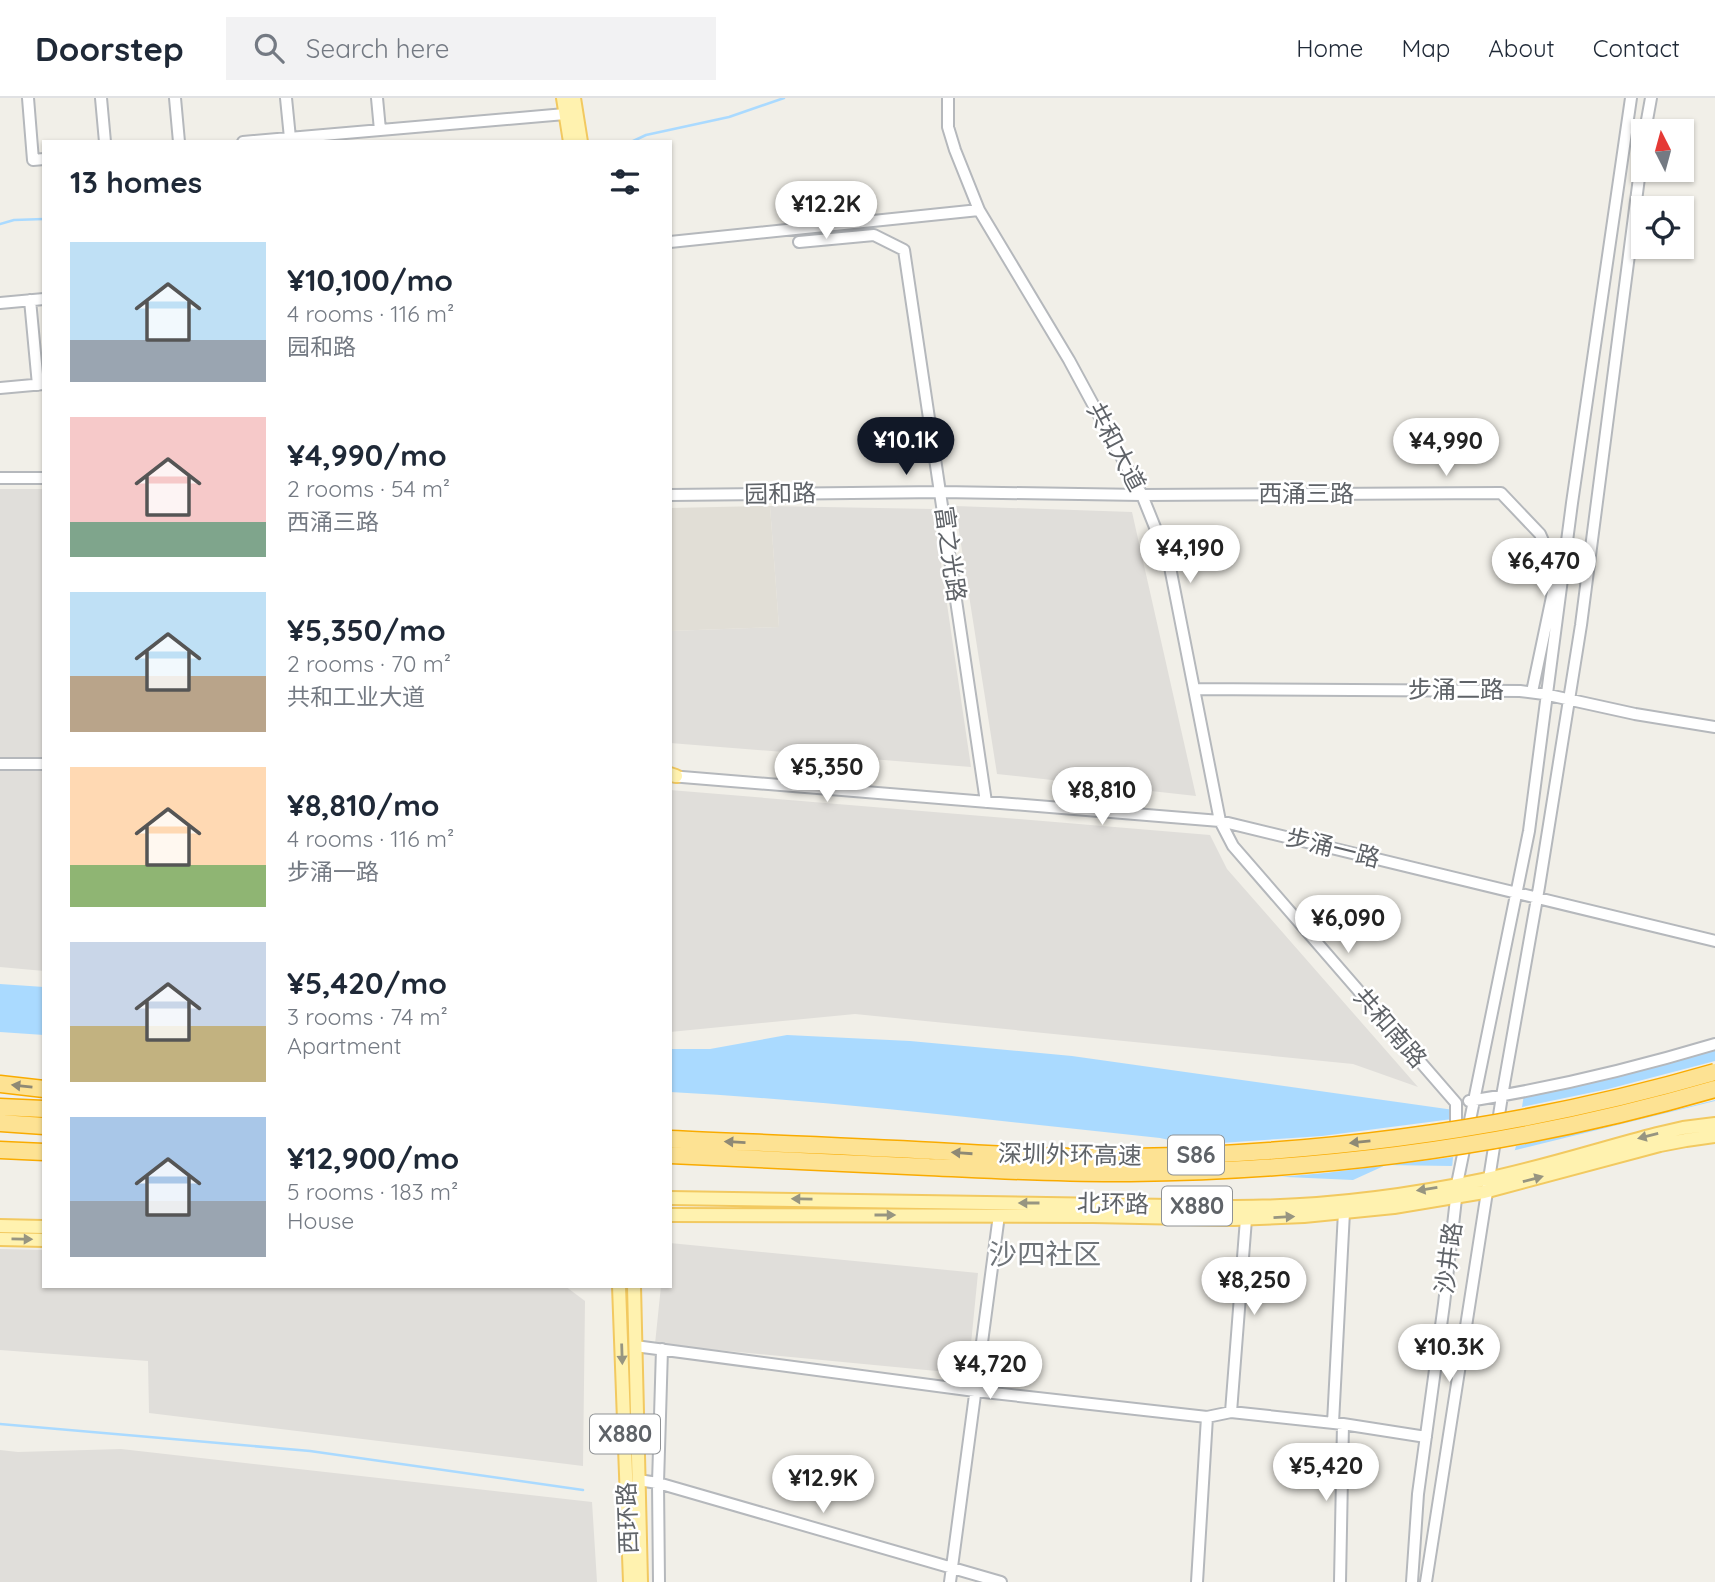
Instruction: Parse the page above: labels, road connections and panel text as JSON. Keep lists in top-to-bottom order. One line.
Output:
{"streets":{"highway":["深圳外环高速","S86"],"main road":["北环路","X880","西环路"],"street":["共和大道","园和路","西涌三路","富之光路","步涌二路","步涌一路","共和南路","沙井路"]},"crossings":[["共和大道","园和路"],["共和大道","西涌三路"],["共和大道","步涌二路"],["共和大道","步涌一路"],["共和大道","共和南路"],["园和路","西涌三路"],["园和路","富之光路"],["西涌三路","步涌二路"],["富之光路","步涌一路"],["步涌一路","共和南路"],["北环路","沙井路"]],"districts":["沙四社区"],"north":"top","page":{"header":"Doorstep","search":"Search here","nav":["Home","Map","About","Contact"],"heading":"13 homes","price":["¥12.2K","¥10.1K","¥4,990","¥4,190","¥6,470","¥5,350","¥8,810","¥6,090","¥8,250","¥10.3K","¥4,720","¥5,420","¥12.9K"],"list":[{"name":"¥10,100/mo","note":"4 rooms · 116 m² · 园和路"},{"name":"¥4,990/mo","note":"2 rooms · 54 m² · 西涌三路"},{"name":"¥5,350/mo","note":"2 rooms · 70 m² · 共和工业大道"},{"name":"¥8,810/mo","note":"4 rooms · 116 m² · 步涌一路"},{"name":"¥5,420/mo","note":"3 rooms · 74 m² · Apartment"},{"name":"¥12,900/mo","note":"5 rooms · 183 m² · House"}]}}
